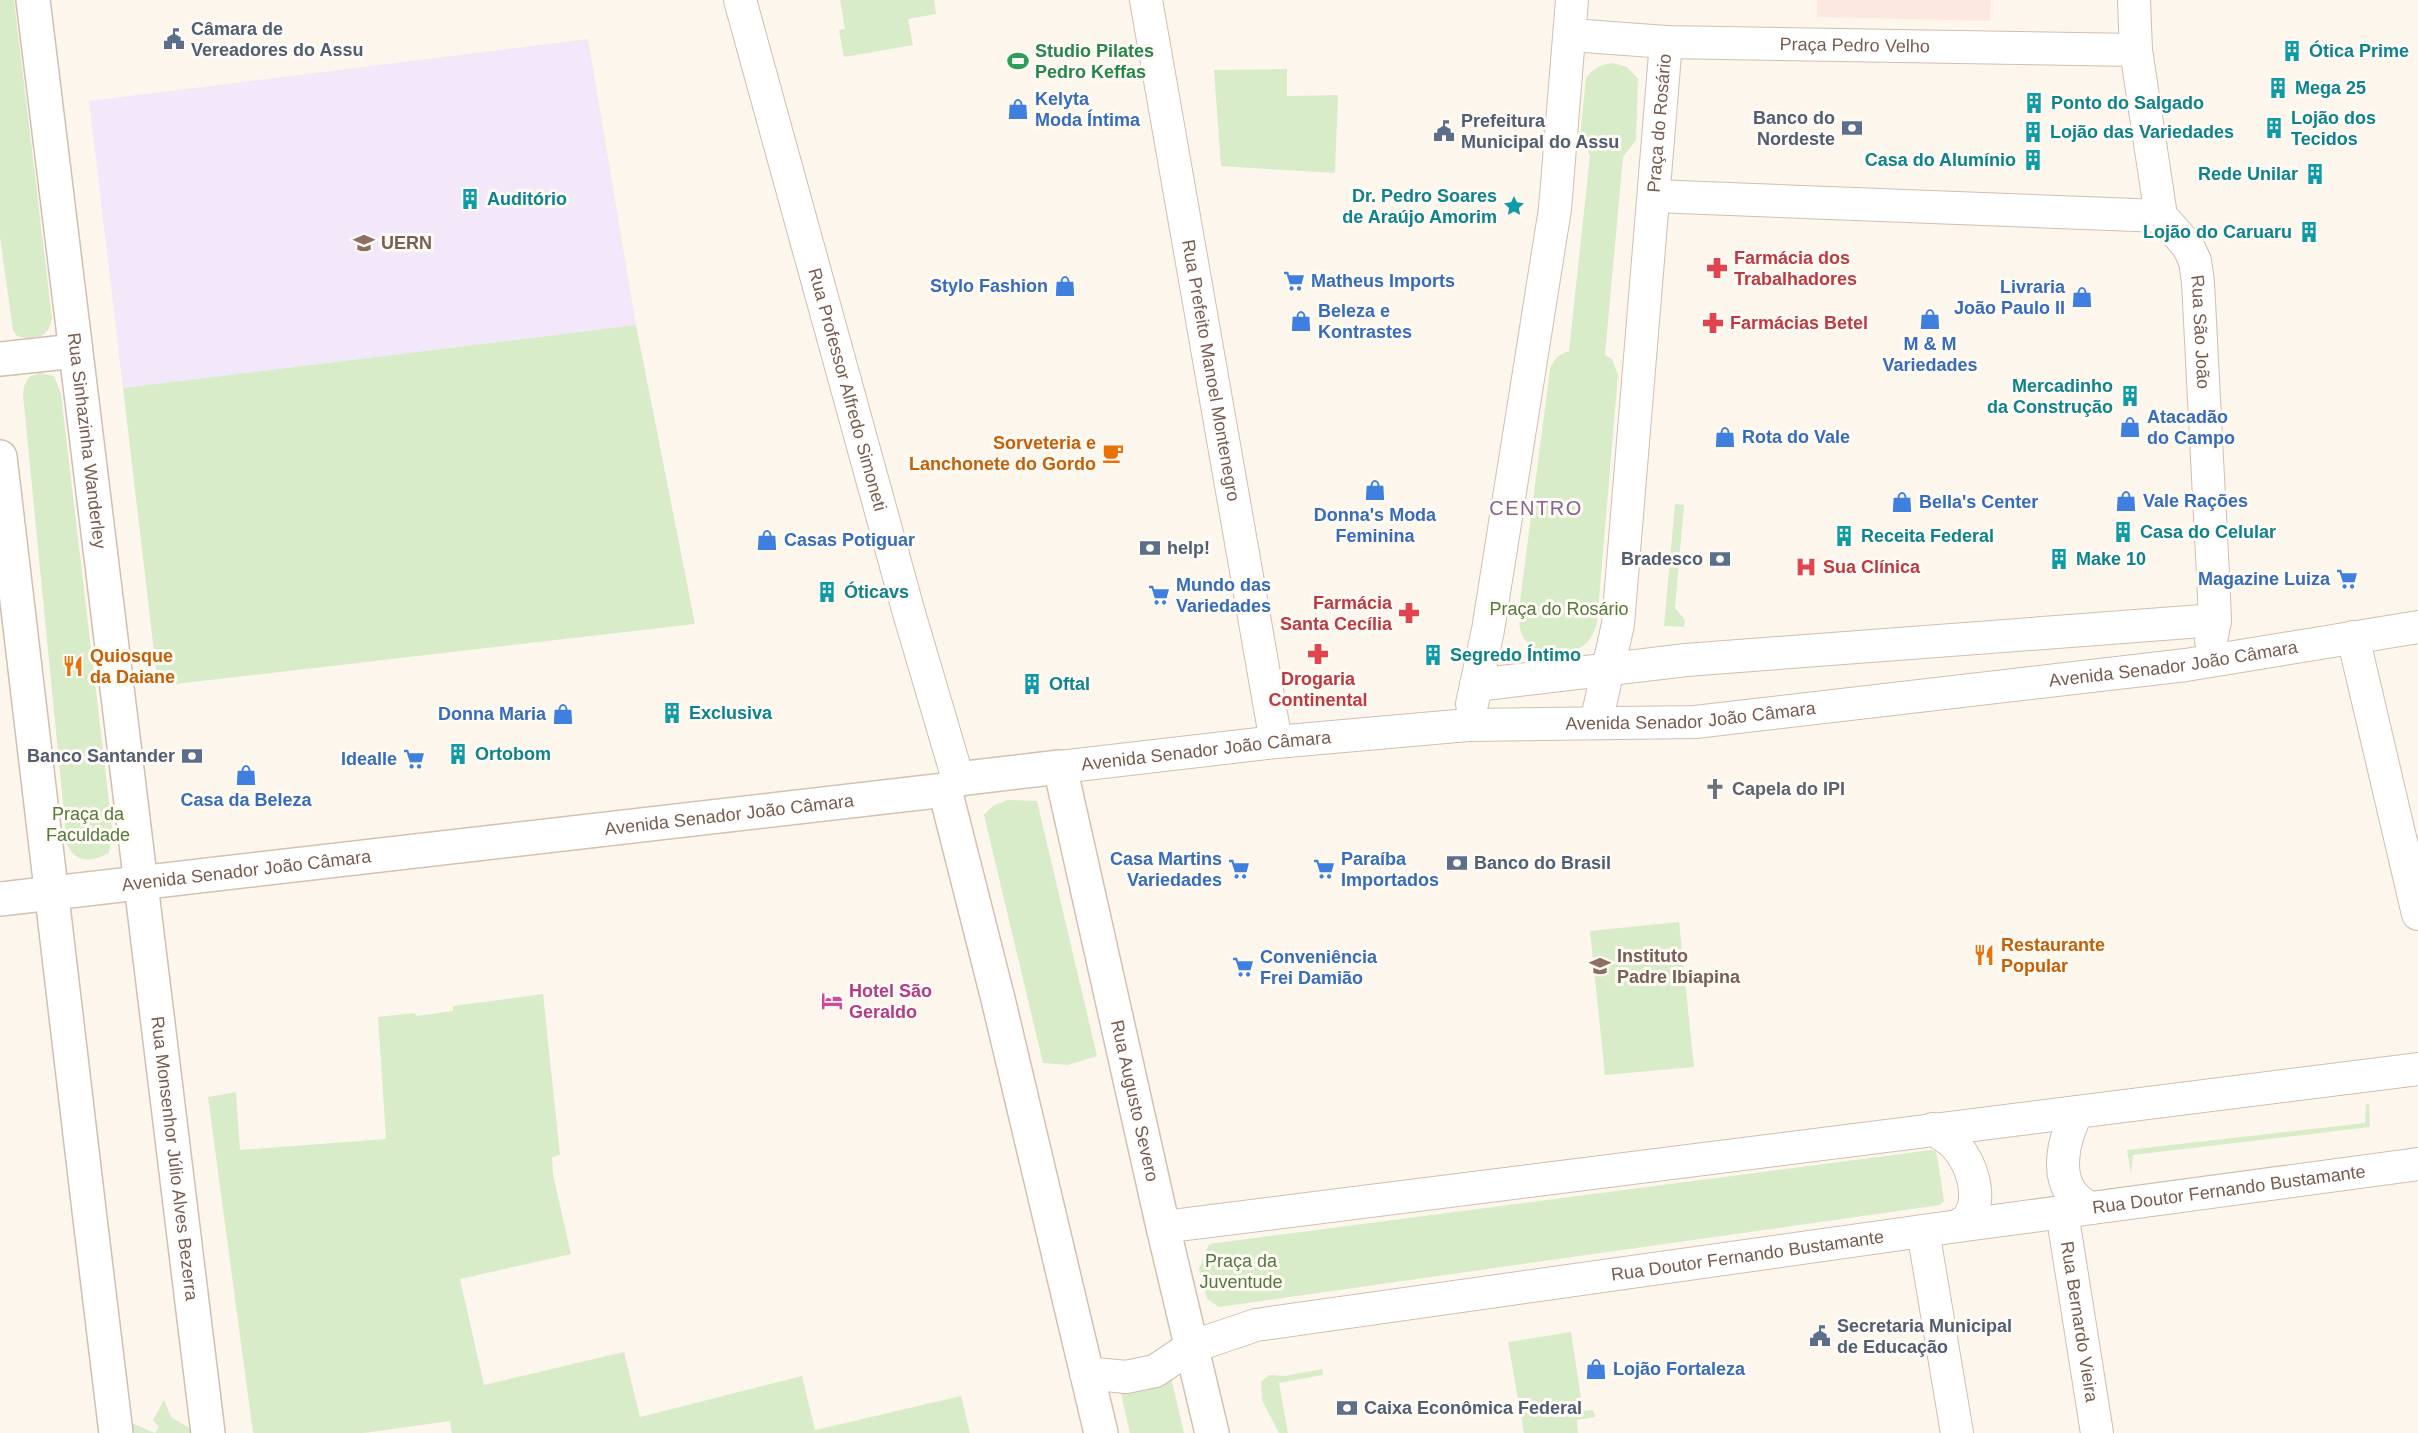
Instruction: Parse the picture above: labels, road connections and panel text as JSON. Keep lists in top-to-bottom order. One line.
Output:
{"streets":{"street":["Praça Pedro Velho","Praça do Rosário","Rua São João","Rua Prefeito Manoel Montenegro","Rua Professor Alfredo Simoneti","Rua Sinhazinha Wanderley","Avenida Senador João Câmara","Rua Augusto Severo","Rua Monsenhor Júlio Alves Bezerra","Rua Doutor Fernando Bustamante","Rua Bernardo Vieira"]},"crossings":[["Praça Pedro Velho","Praça do Rosário"],["Praça do Rosário","Avenida Senador João Câmara"],["Rua São João","Avenida Senador João Câmara"],["Rua Prefeito Manoel Montenegro","Avenida Senador João Câmara"],["Rua Professor Alfredo Simoneti","Avenida Senador João Câmara"],["Rua Sinhazinha Wanderley","Avenida Senador João Câmara"],["Rua Sinhazinha Wanderley","Rua Monsenhor Júlio Alves Bezerra"],["Avenida Senador João Câmara","Rua Augusto Severo"],["Avenida Senador João Câmara","Rua Monsenhor Júlio Alves Bezerra"],["Rua Augusto Severo","Rua Doutor Fernando Bustamante"],["Rua Doutor Fernando Bustamante","Rua Bernardo Vieira"]],"districts":["CENTRO"],"parks":["Praça do Rosário","Praça da Faculdade","Praça da Juventude"],"places":{"public building":["Câmara de Vereadores do Assu","Prefeitura Municipal do Assu","Secretaria Municipal de Educação"],"building":["Ótica Prime","Mega 25","Ponto do Salgado","Lojão dos Tecidos","Lojão das Variedades","Casa do Alumínio","Rede Unilar","Auditório","Lojão do Caruaru","Mercadinho da Construção","Casa do Celular","Receita Federal","Make 10","Óticavs","Segredo Íntimo","Oftal","Exclusiva","Ortobom"],"sports":["Studio Pilates Pedro Keffas"],"shop":["Kelyta Moda Íntima","Stylo Fashion","Livraria João Paulo II","M & M Variedades","Beleza e Kontrastes","Atacadão do Campo","Rota do Vale","Donna's Moda Feminina","Vale Rações","Bella's Center","Casas Potiguar","Donna Maria","Casa da Beleza","Lojão Fortaleza"],"bank":["Banco do Nordeste","help!","Bradesco","Banco Santander","Banco do Brasil","Caixa Econômica Federal"],"place":["Dr. Pedro Soares de Araújo Amorim"],"school or university":["UERN","Instituto Padre Ibiapina"],"pharmacy":["Farmácia dos Trabalhadores","Farmácias Betel","Farmácia Santa Cecília","Drogaria Continental"],"supermarket":["Matheus Imports","Magazine Luiza","Mundo das Variedades","Idealle","Casa Martins Variedades","Paraíba Importados","Conveniência Frei Damião"],"cafe":["Sorveteria e Lanchonete do Gordo"],"hospital":["Sua Clínica"],"restaurant":["Quiosque da Daiane","Restaurante Popular"],"church":["Capela do IPI"],"hotel":["Hotel São Geraldo"]}}
